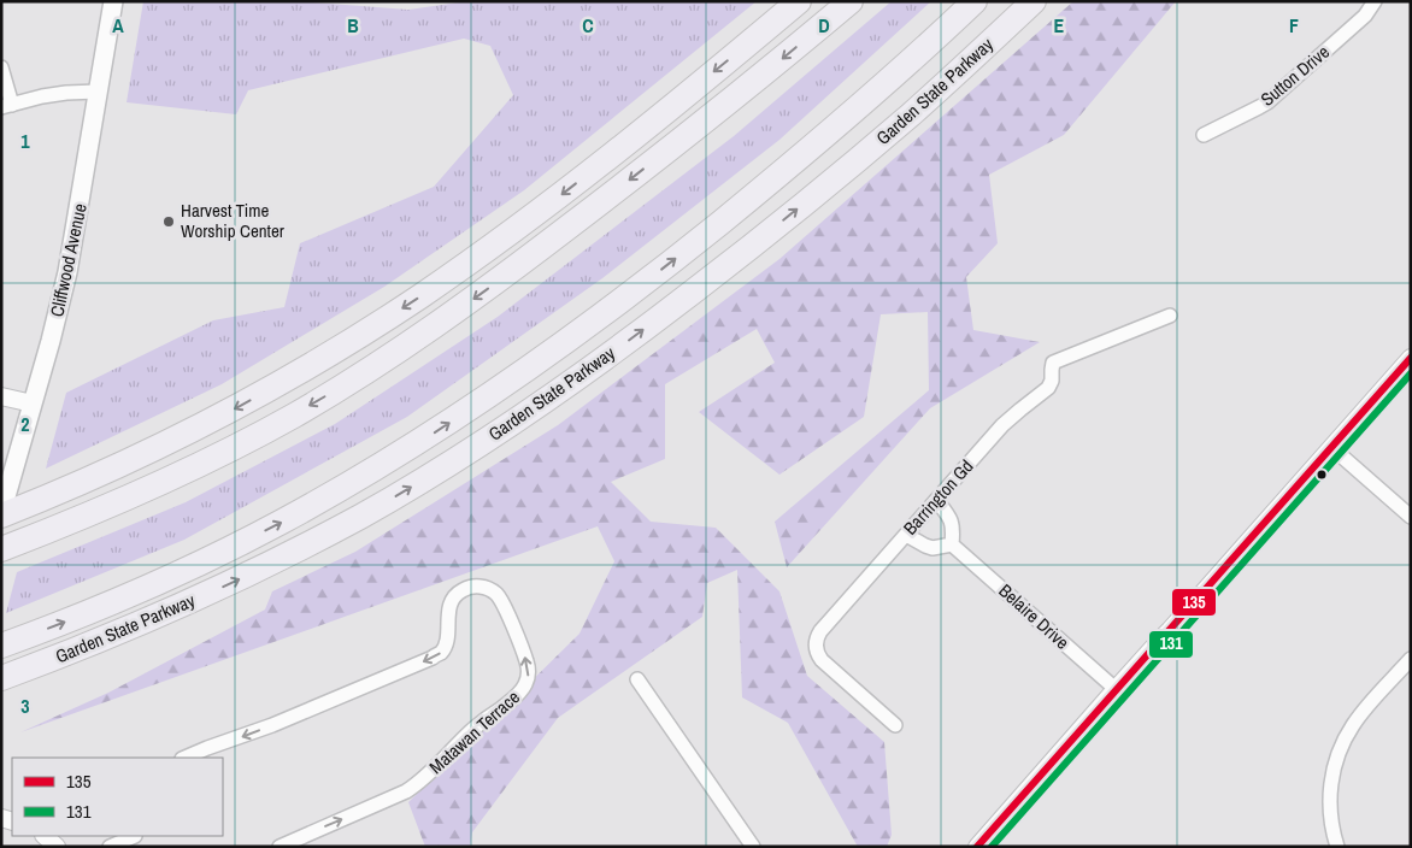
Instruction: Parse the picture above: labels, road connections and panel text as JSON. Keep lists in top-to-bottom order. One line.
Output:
{"streets":{"highway":["Garden State Parkway"],"main road":["Cliffwood Avenue"],"street":["Sutton Drive","Barrington Gd","Belaire Drive","Matawan Terrace"]},"places":["Harvest Time Worship Center"],"lines":["transit line 135","transit line 131"],"legend":["135","131"],"grid":{"columns":["A","B","C","D","E","F"],"rows":["1","2","3"]}}
